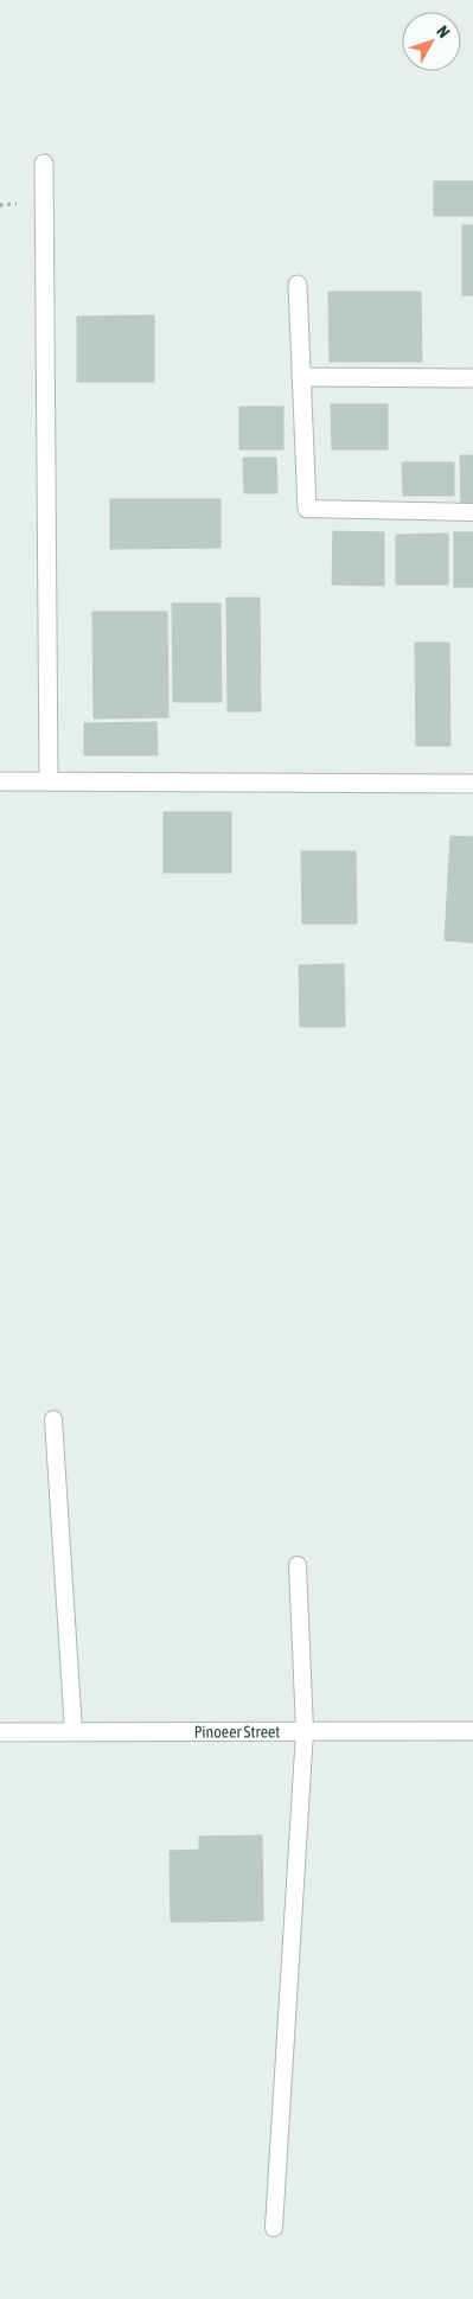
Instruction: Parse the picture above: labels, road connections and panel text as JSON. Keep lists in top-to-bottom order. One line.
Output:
{"streets":{"street":["Pinoeer Street"]},"north":"top right"}
